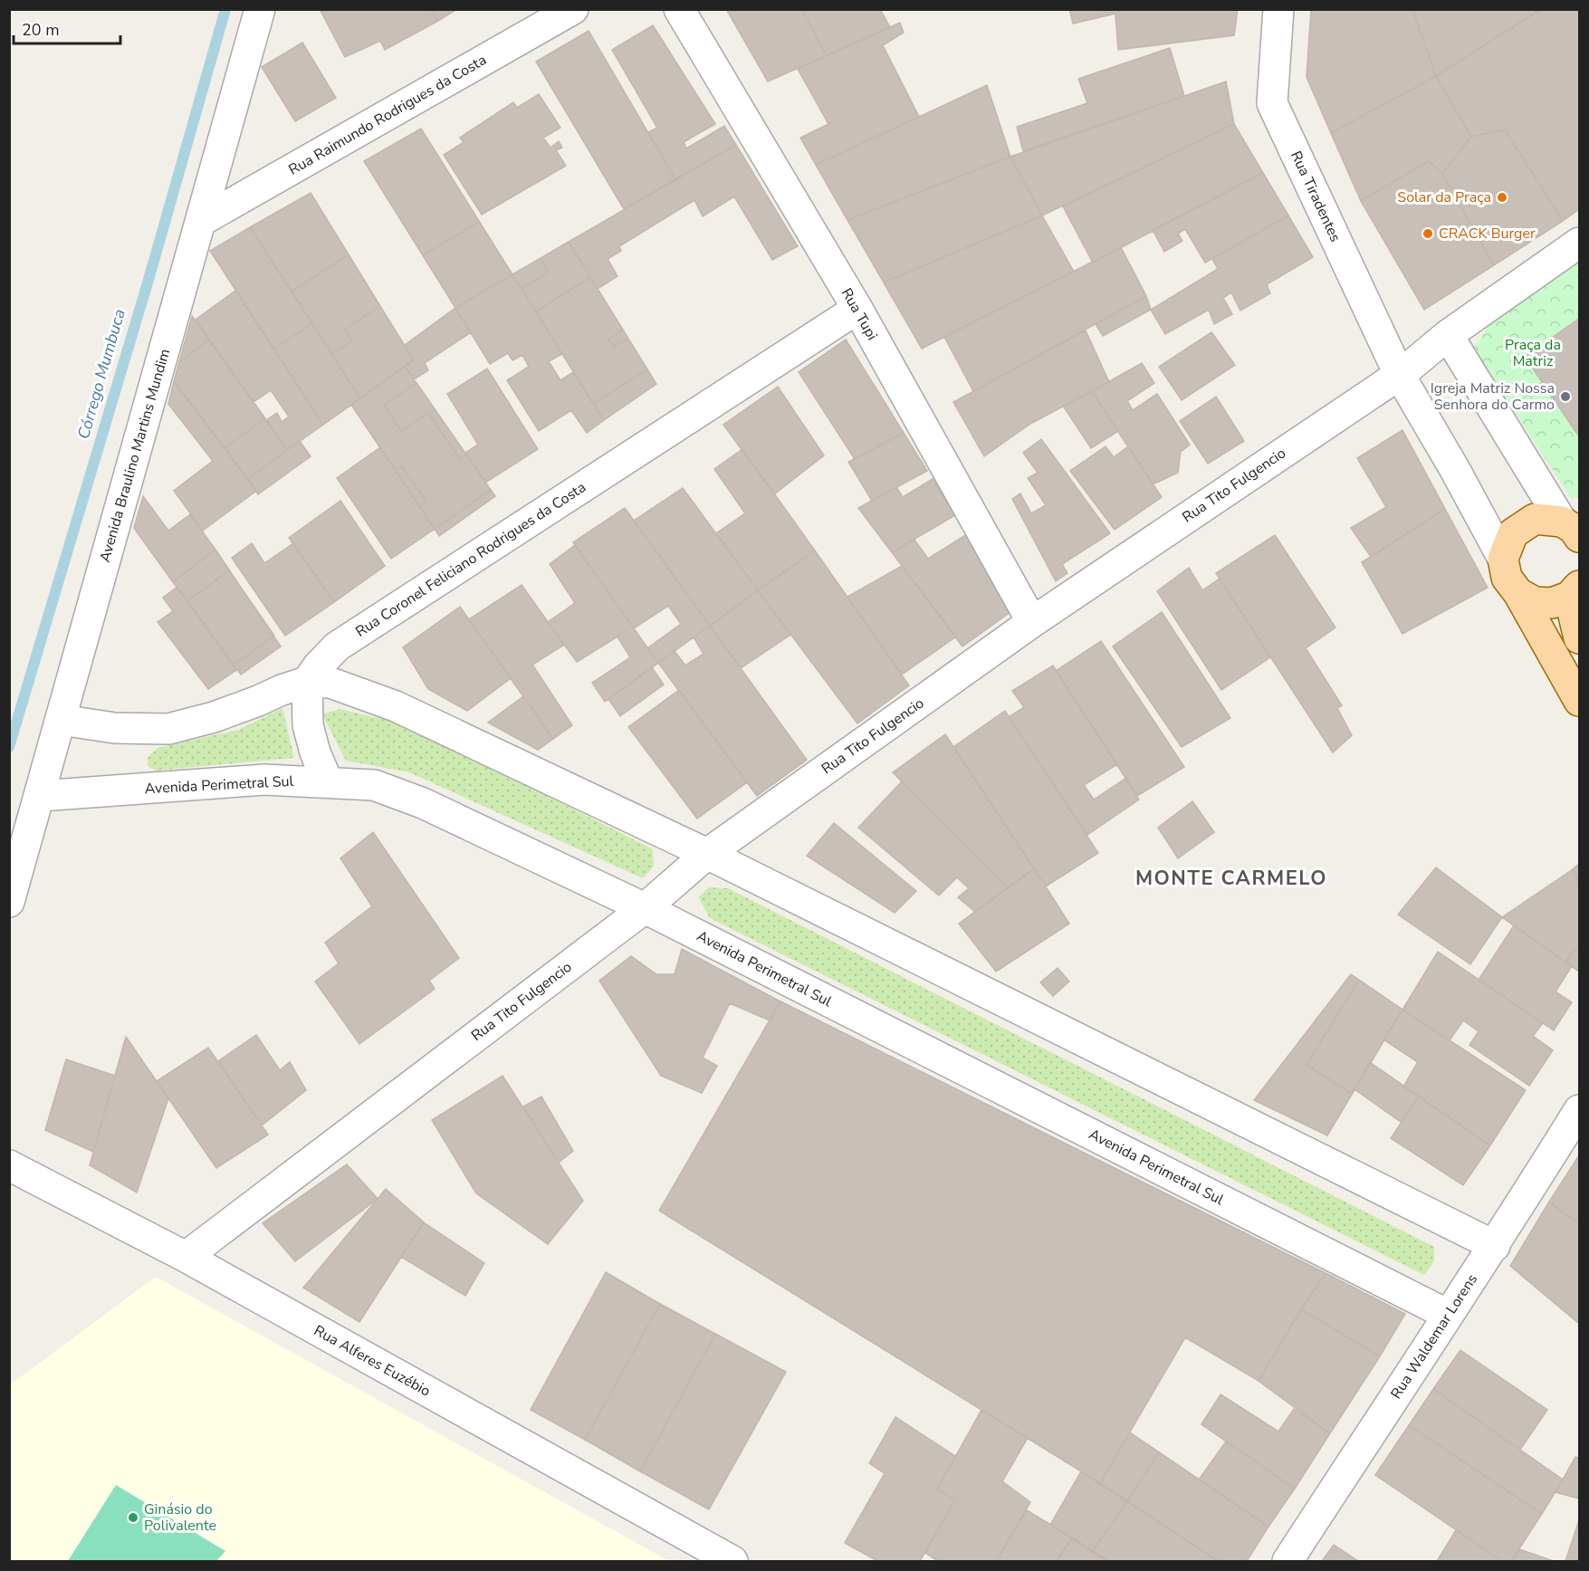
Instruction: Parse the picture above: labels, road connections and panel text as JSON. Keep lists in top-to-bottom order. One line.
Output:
{"streets":{"street":["Rua Raimundo Rodrigues da Costa","Rua Tiradentes","Rua Tupi","Avenida Braulino Martins Mundim","Rua Tito Fulgencio","Rua Coronel Feliciano Rodrigues da Costa","Avenida Perimetral Sul","Rua Waldemar Lorens","Rua Alferes Euzébio"]},"crossings":[["Rua Raimundo Rodrigues da Costa","Avenida Braulino Martins Mundim"],["Rua Tiradentes","Rua Tito Fulgencio"],["Rua Tupi","Rua Tito Fulgencio"],["Rua Tupi","Rua Coronel Feliciano Rodrigues da Costa"],["Avenida Braulino Martins Mundim","Avenida Perimetral Sul"],["Rua Tito Fulgencio","Avenida Perimetral Sul"],["Rua Tito Fulgencio","Rua Alferes Euzébio"],["Avenida Perimetral Sul","Rua Waldemar Lorens"]],"districts":["MONTE CARMELO"],"water":["Córrego Mumbuca"],"parks":["Praça da Matriz"],"places":["Solar da Praça","CRACK Burger","Igreja Matriz Nossa Senhora do Carmo","Ginásio do Polivalente"],"scale_bar":"20 m"}
